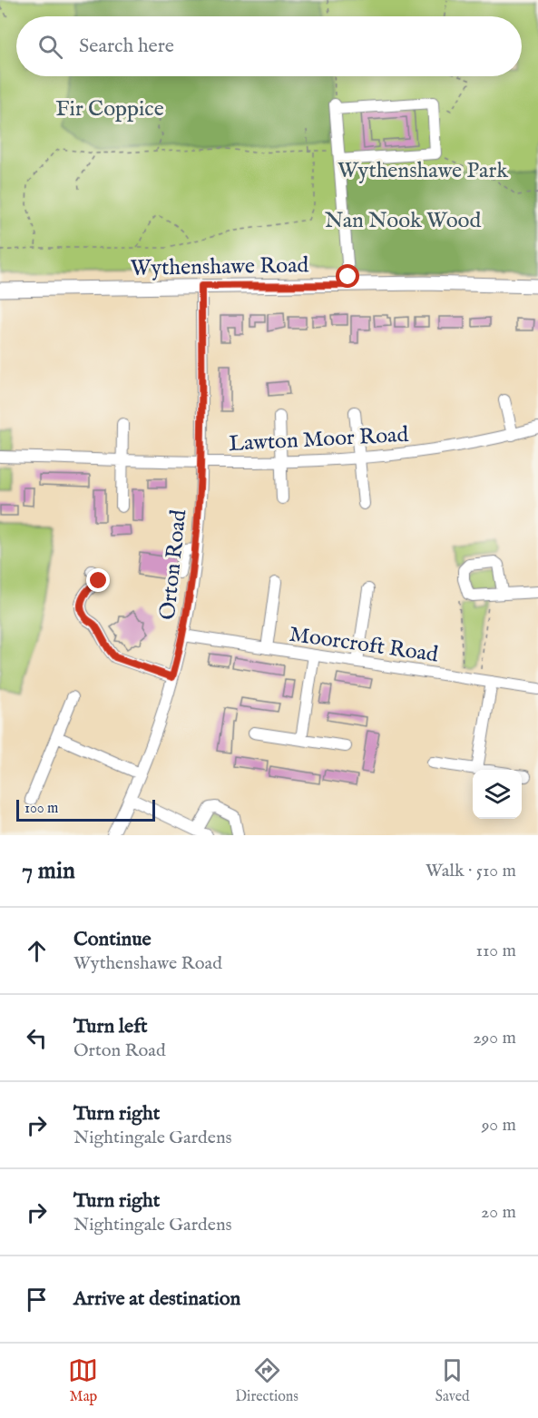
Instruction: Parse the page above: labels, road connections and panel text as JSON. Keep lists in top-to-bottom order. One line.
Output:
{"streets":{"main road":["Wythenshawe Road"],"street":["Lawton Moor Road","Orton Road","Moorcroft Road"]},"crossings":[["Wythenshawe Road","Orton Road"],["Lawton Moor Road","Orton Road"],["Orton Road","Moorcroft Road"]],"parks":["Fir Coppice","Wythenshawe Park","Nan Nook Wood"],"scale_bar":"100 m","page":{"search":"Search here","scale":"100 m","heading":["7 min","Walk · 510 m"],"list":[["Continue","Wythenshawe Road","110 m"],["Turn left","Orton Road","290 m"],["Turn right","Nightingale Gardens","90 m"],["Turn right","Nightingale Gardens","20 m"],"Arrive at destination"],"nav":["Map","Directions","Saved"]}}
